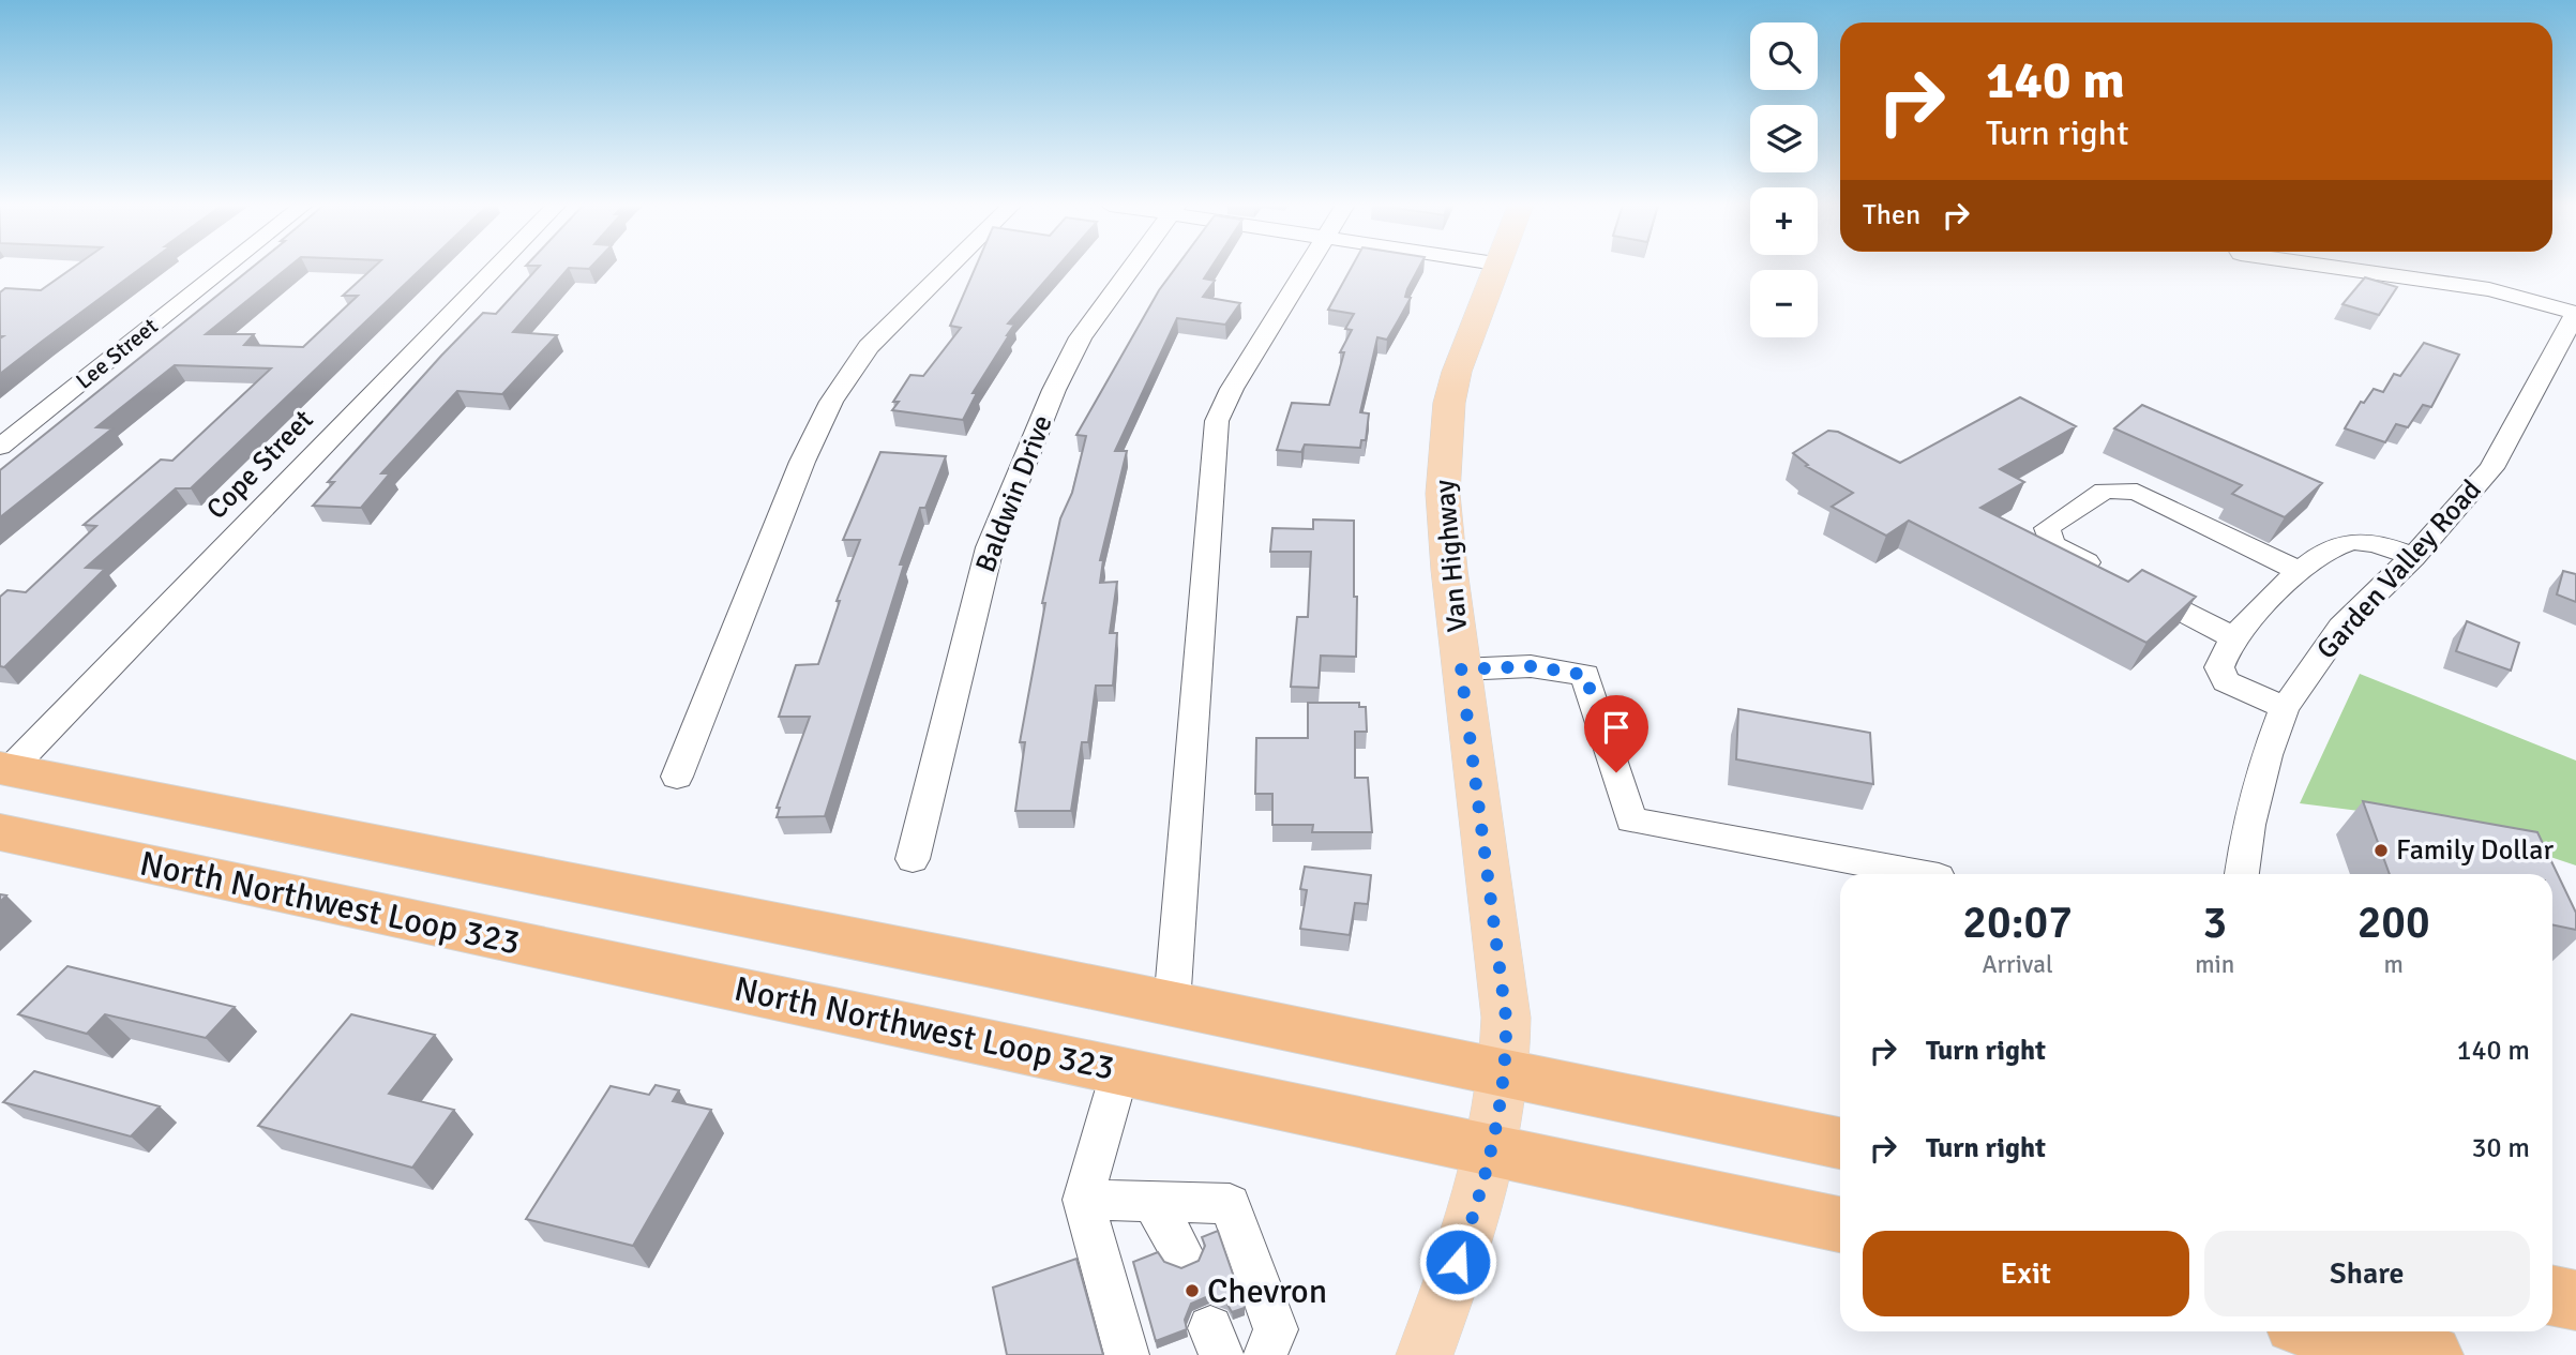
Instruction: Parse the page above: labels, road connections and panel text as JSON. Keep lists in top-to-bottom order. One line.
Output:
{"streets":{"highway":["North Northwest Loop 323"],"main road":["Van Highway"],"street":["Lee Street","Cope Street","Baldwin Drive","Garden Valley Road"]},"crossings":[["Van Highway","North Northwest Loop 323"]],"places":["Family Dollar","Chevron"],"page":{"map_buttons":["+","−"],"turn":["140 m","Turn right"],"then":"Then","eta":["20:07","Arrival","3","min","200","m"],"list":[{"name":"Turn right","value":"140 m"},{"name":"Turn right","value":"30 m"}],"buttons":["Exit","Share"]}}
